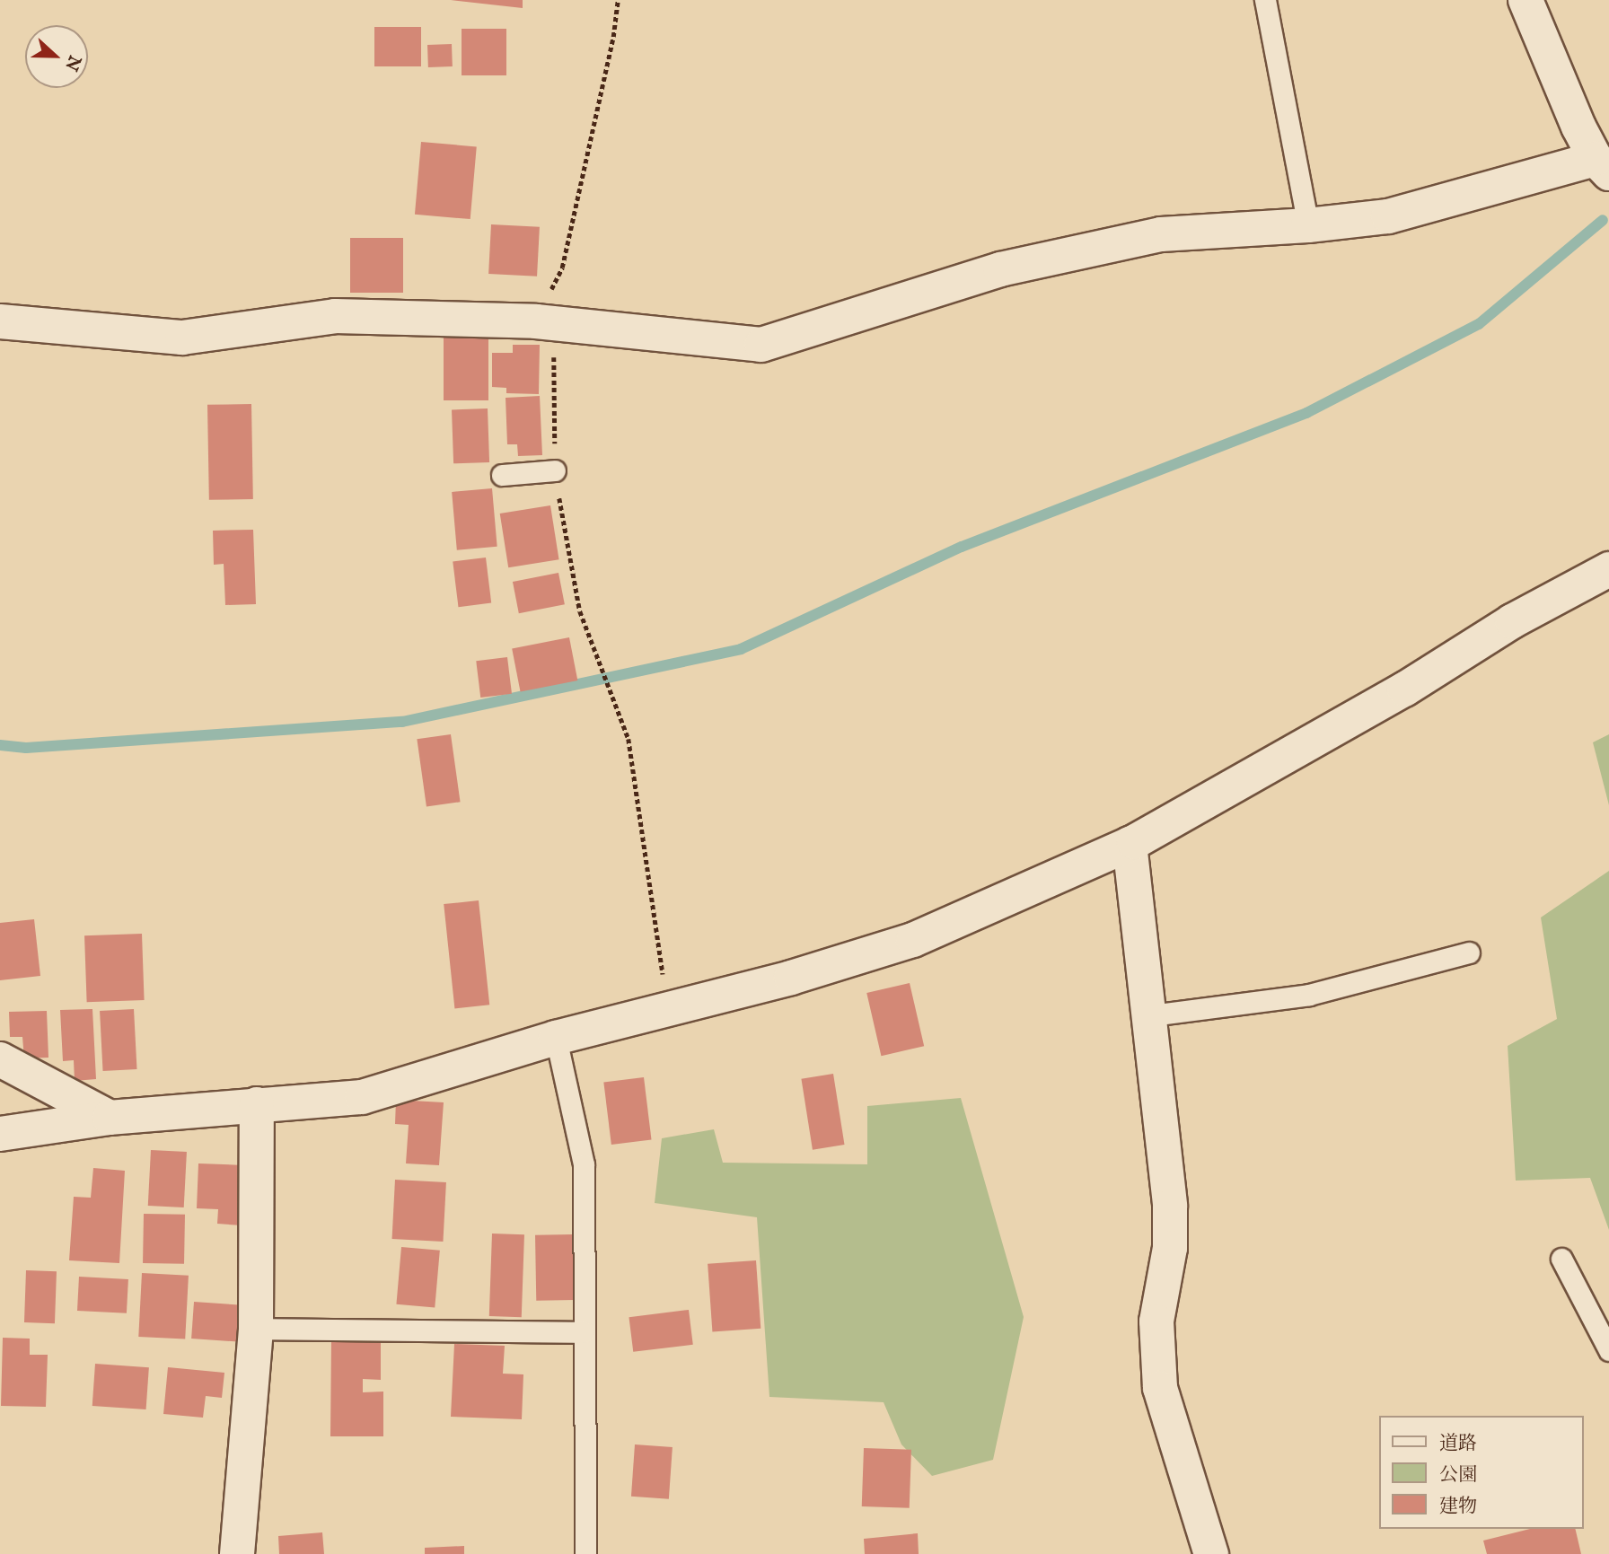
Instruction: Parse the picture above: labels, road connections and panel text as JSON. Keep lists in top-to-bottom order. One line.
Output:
{"legend":["道路","公園","建物"],"north":"right"}
